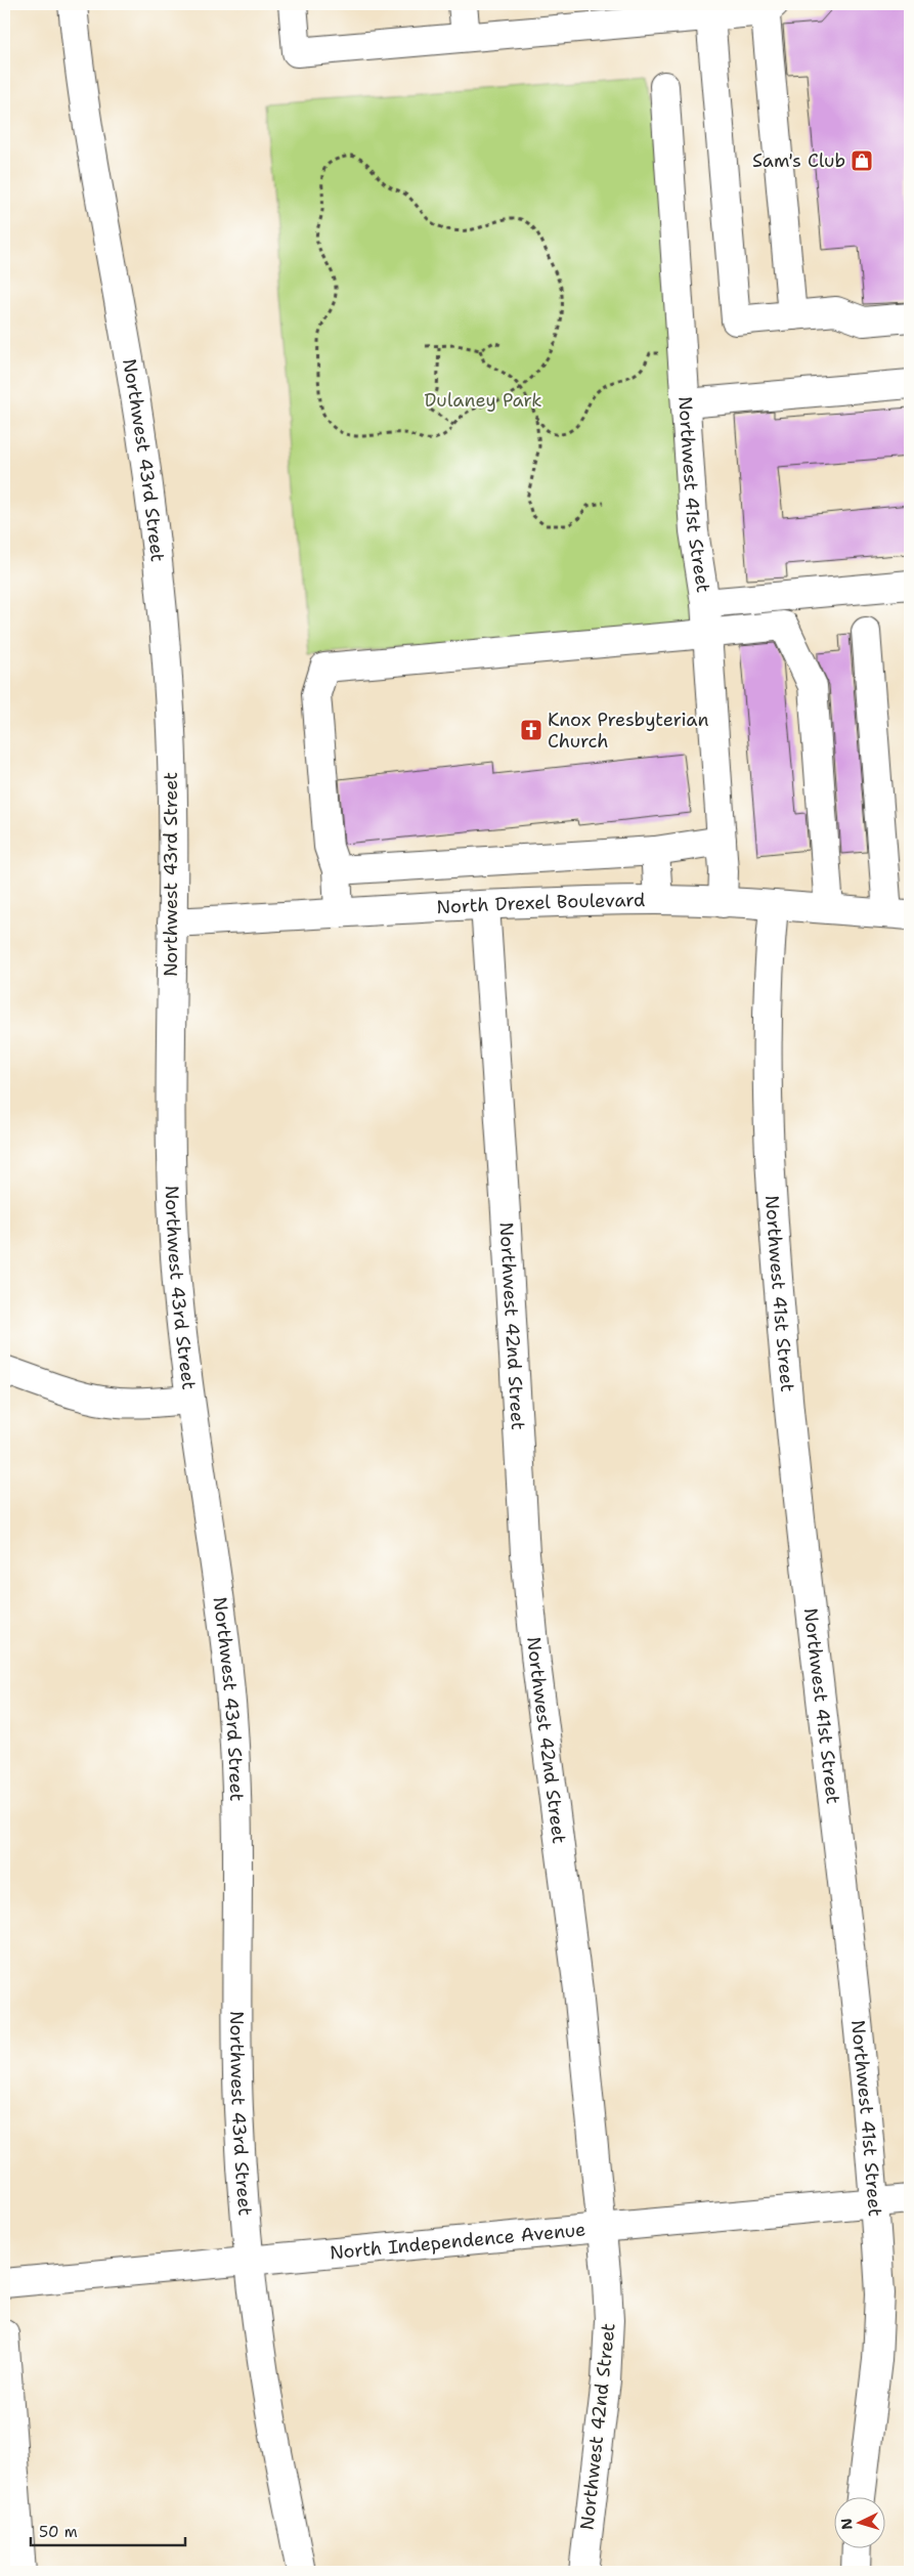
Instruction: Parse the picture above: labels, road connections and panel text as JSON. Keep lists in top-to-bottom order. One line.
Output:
{"streets":{"street":["Northwest 43rd Street","Northwest 41st Street","North Drexel Boulevard","Northwest 42nd Street","North Independence Avenue"]},"crossings":[["Northwest 43rd Street","North Drexel Boulevard"],["Northwest 43rd Street","North Independence Avenue"],["Northwest 41st Street","North Drexel Boulevard"],["Northwest 41st Street","North Independence Avenue"],["North Drexel Boulevard","Northwest 42nd Street"],["Northwest 42nd Street","North Independence Avenue"]],"parks":["Dulaney Park"],"places":{"shop":["Sam's Club"],"church":["Knox Presbyterian Church"]},"scale_bar":"50 m","north":"left"}
